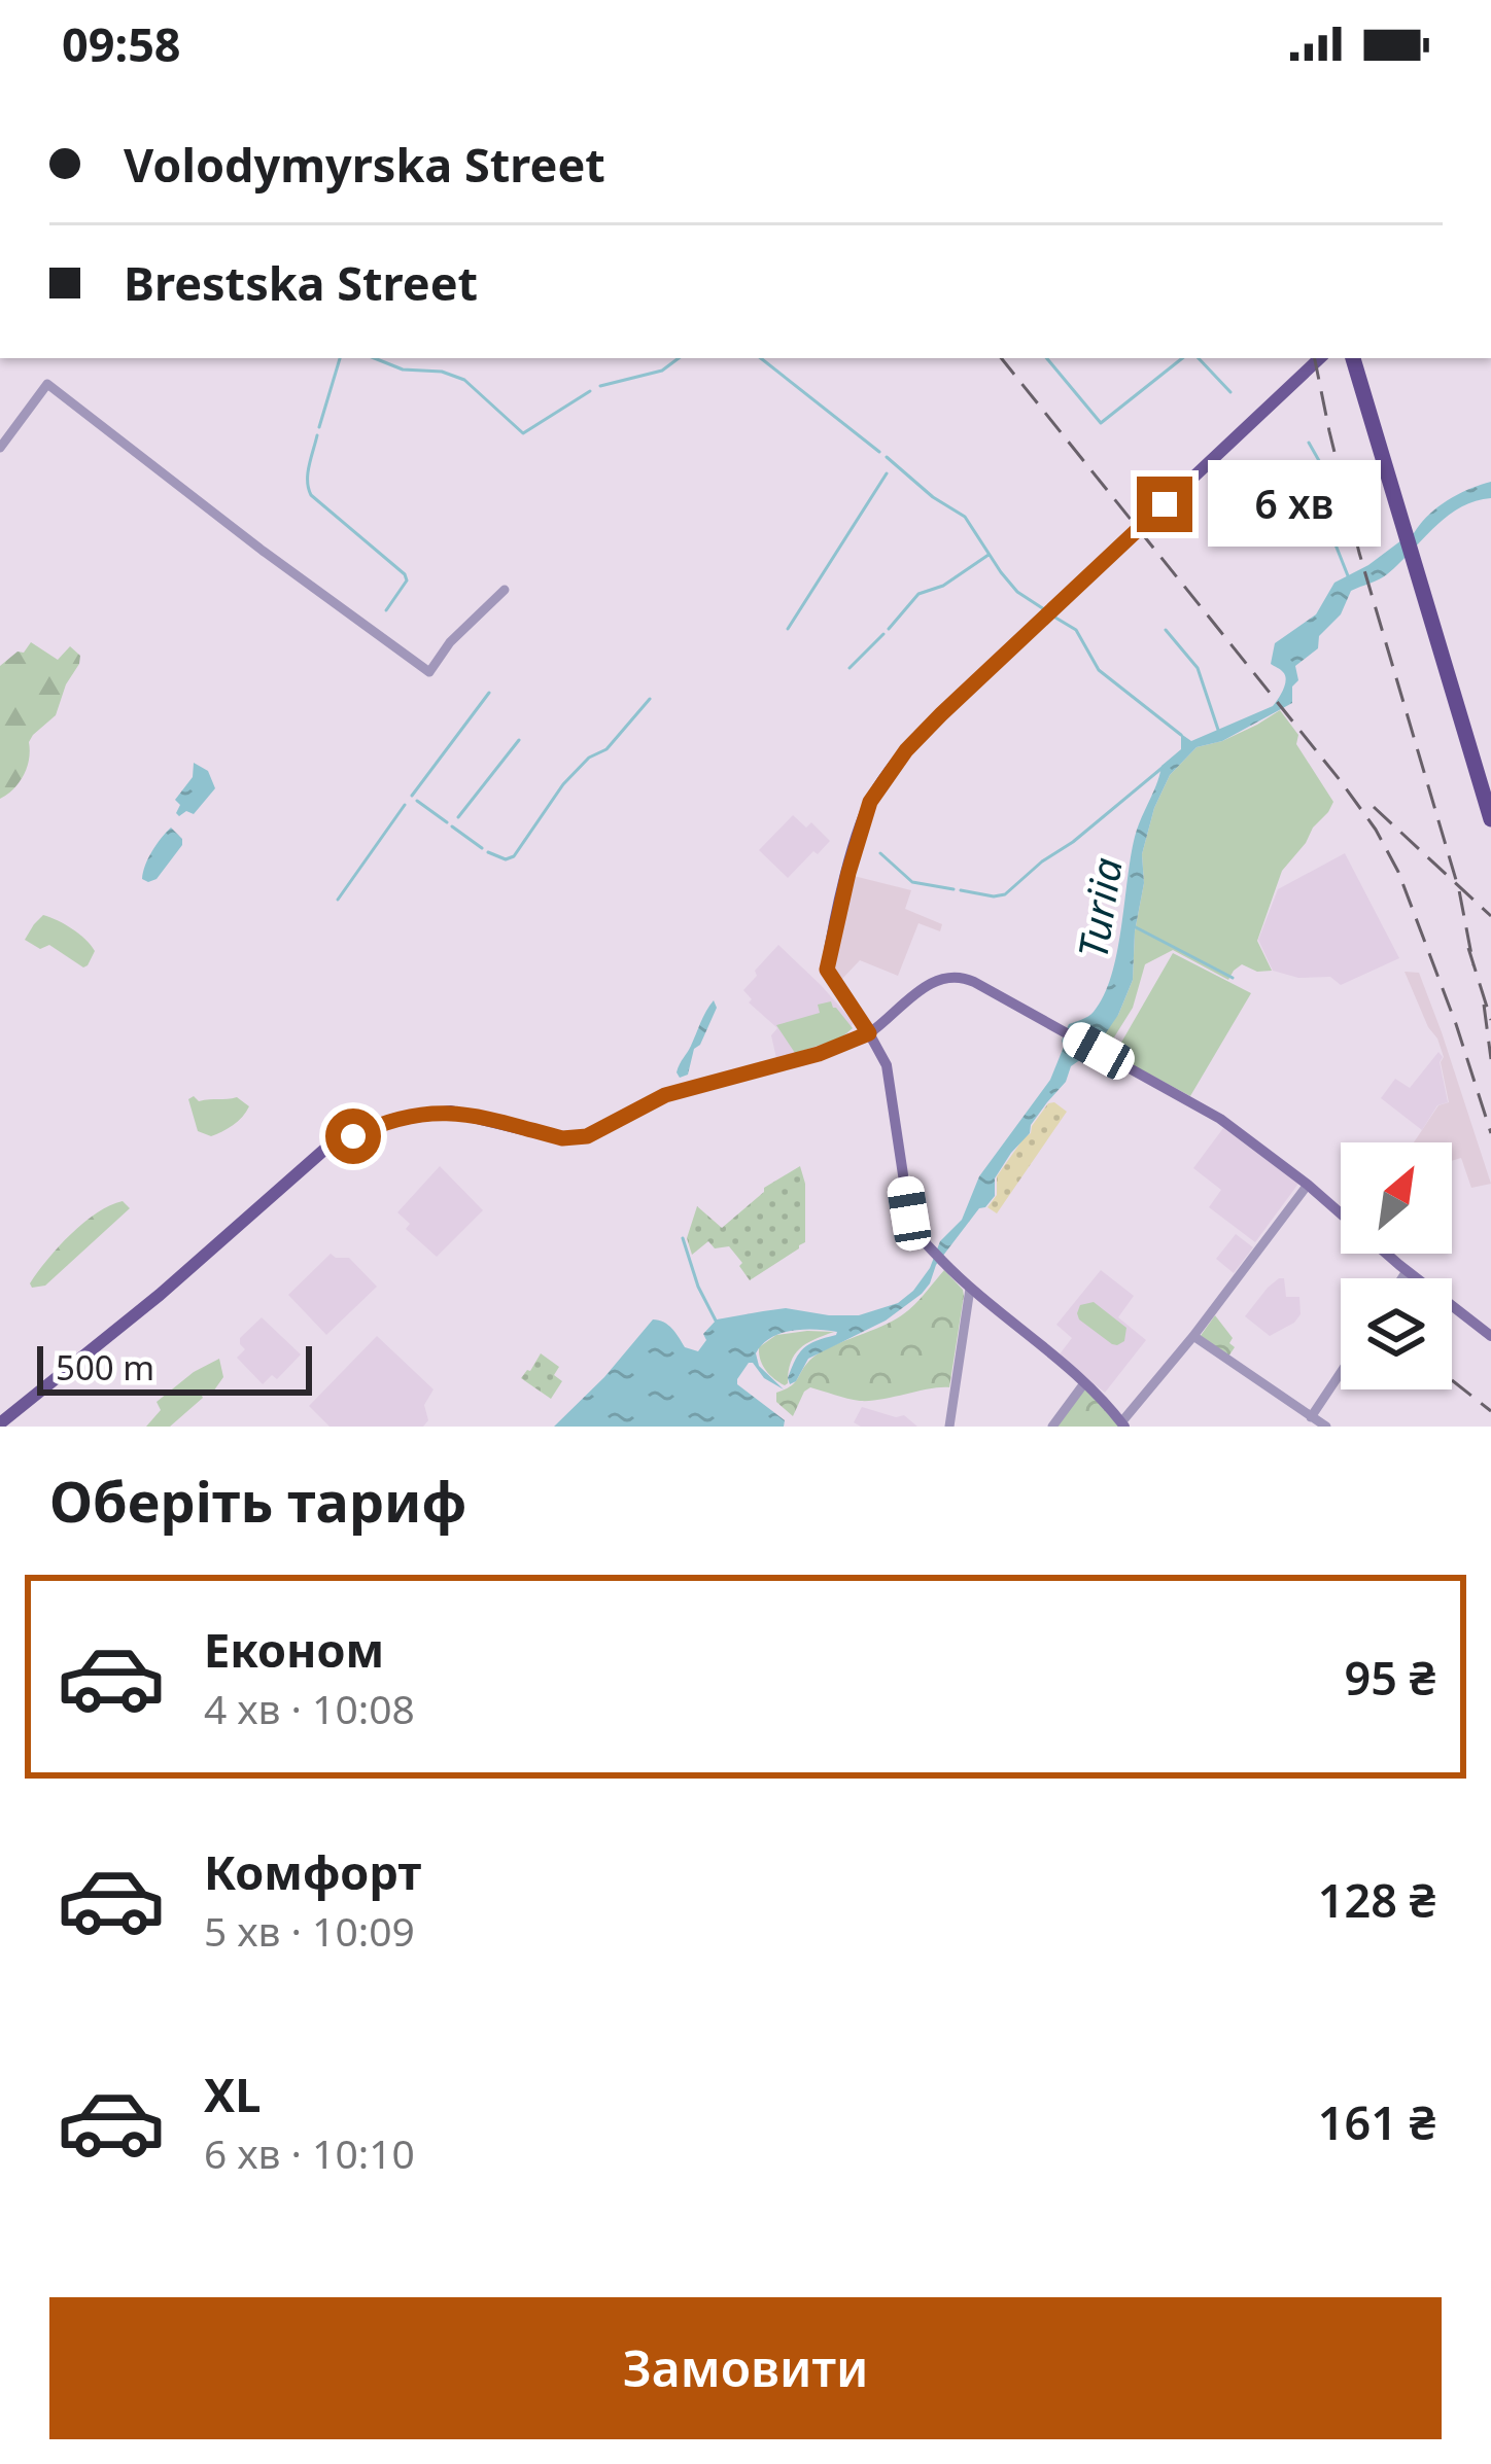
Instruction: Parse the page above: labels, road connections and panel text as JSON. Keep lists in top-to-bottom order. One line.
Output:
{"water":["Turiia"],"scale_bar":"500 m","north":"top right","page":{"status":"09:58","banner":["Volodymyrska Street","Brestska Street"],"bubble":"6 хв","scale":"500 m","heading":"Оберіть тариф","list":[{"name":"Економ","note":"4 хв · 10:08","value":"95 ₴"},{"name":"Комфорт","note":"5 хв · 10:09","value":"128 ₴"},{"name":"XL","note":"6 хв · 10:10","value":"161 ₴"}],"buttons":"Замовити"}}
